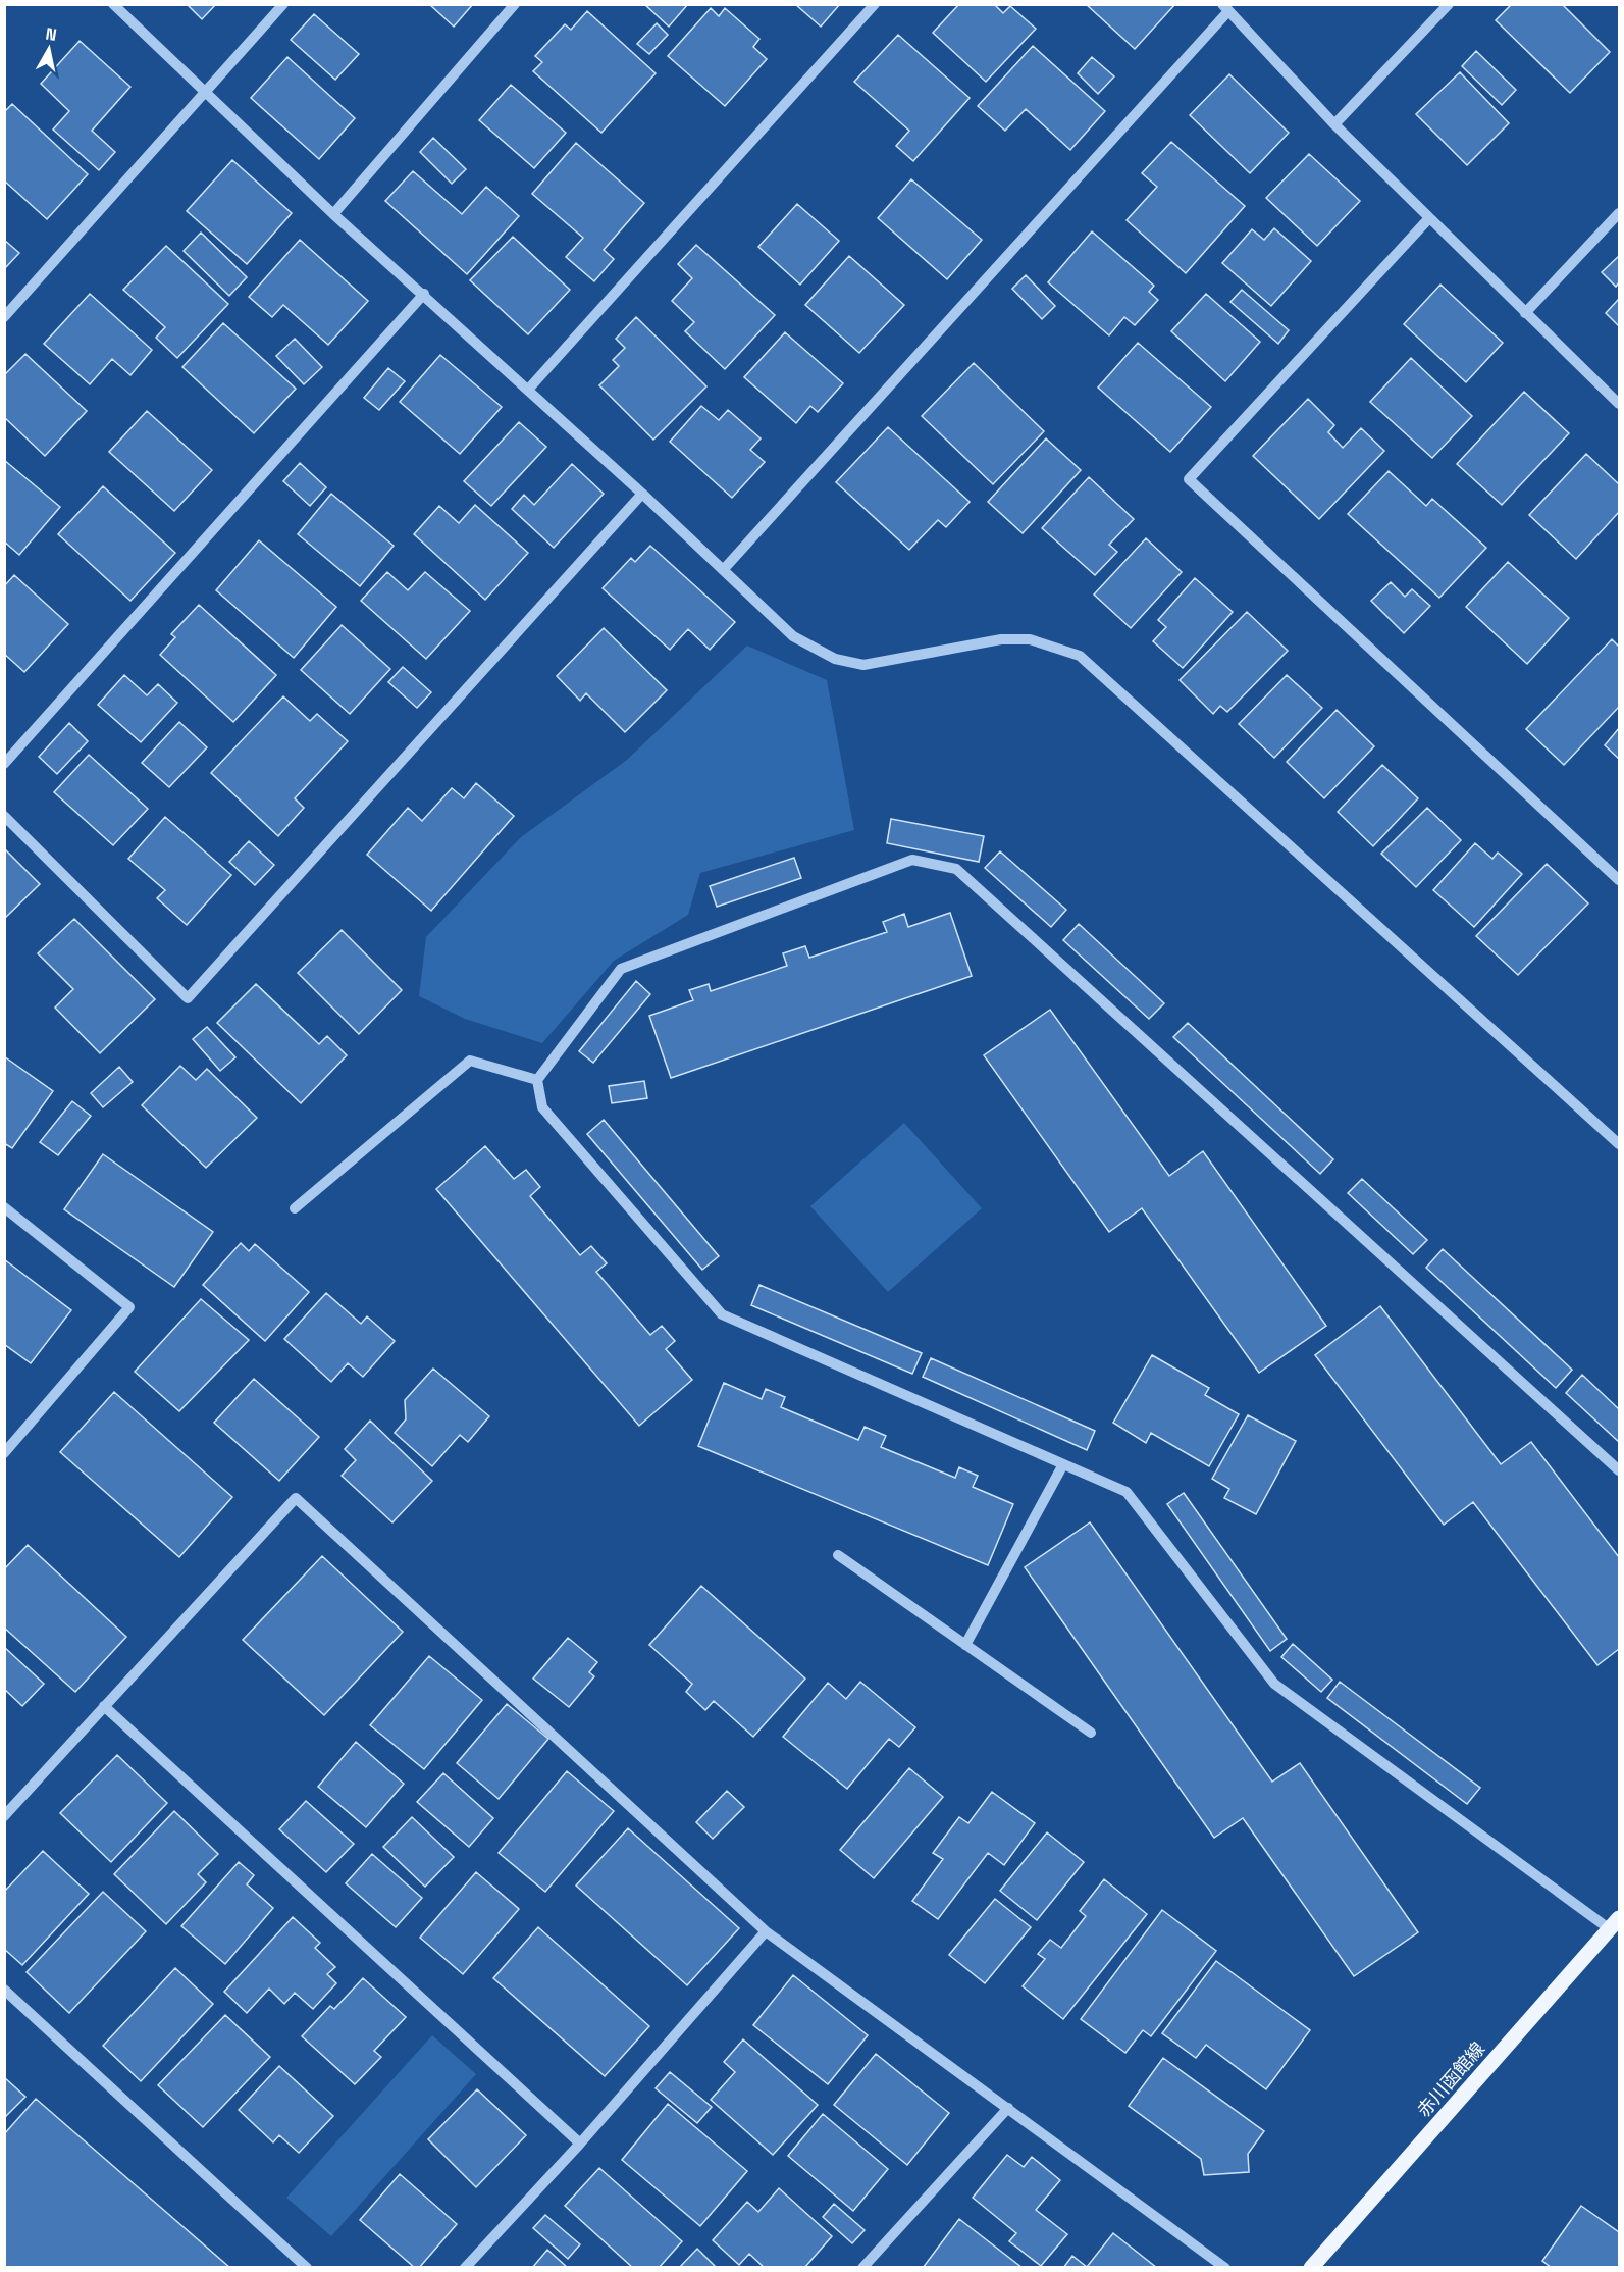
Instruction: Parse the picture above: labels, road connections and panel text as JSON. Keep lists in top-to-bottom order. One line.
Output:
{"streets":{"main road":["赤川函館線"]},"north":"top"}
